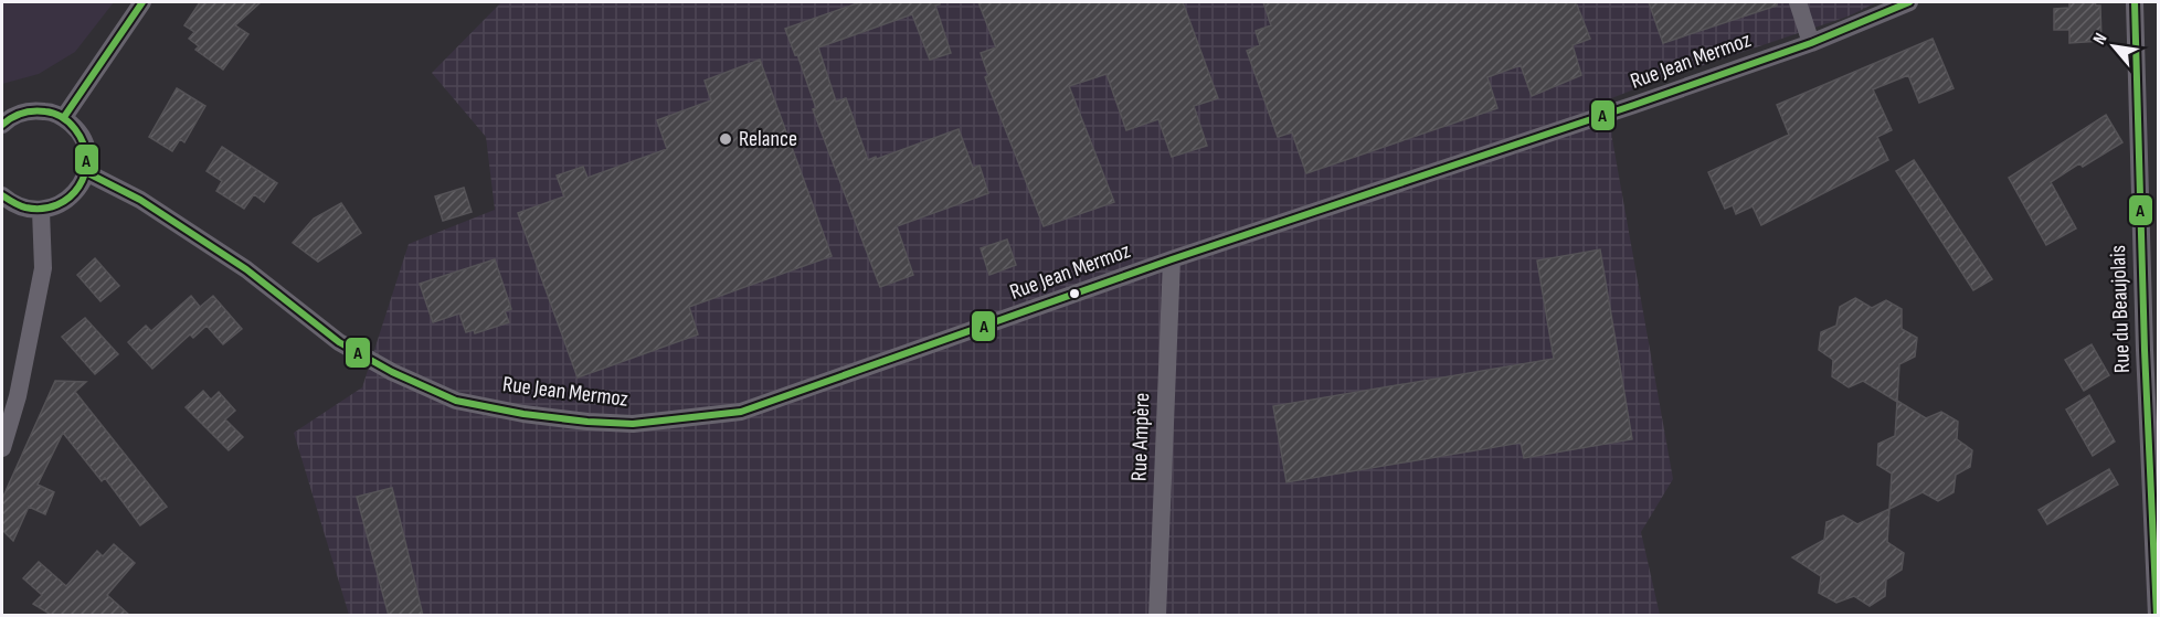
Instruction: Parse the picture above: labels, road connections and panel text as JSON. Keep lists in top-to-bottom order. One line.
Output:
{"streets":{"street":["Rue Jean Mermoz","Rue du Beaujolais","Rue Ampère"]},"crossings":[["Rue Jean Mermoz","Rue Ampère"]],"places":["Relance"],"lines":["transit line A"],"north":"top left"}
